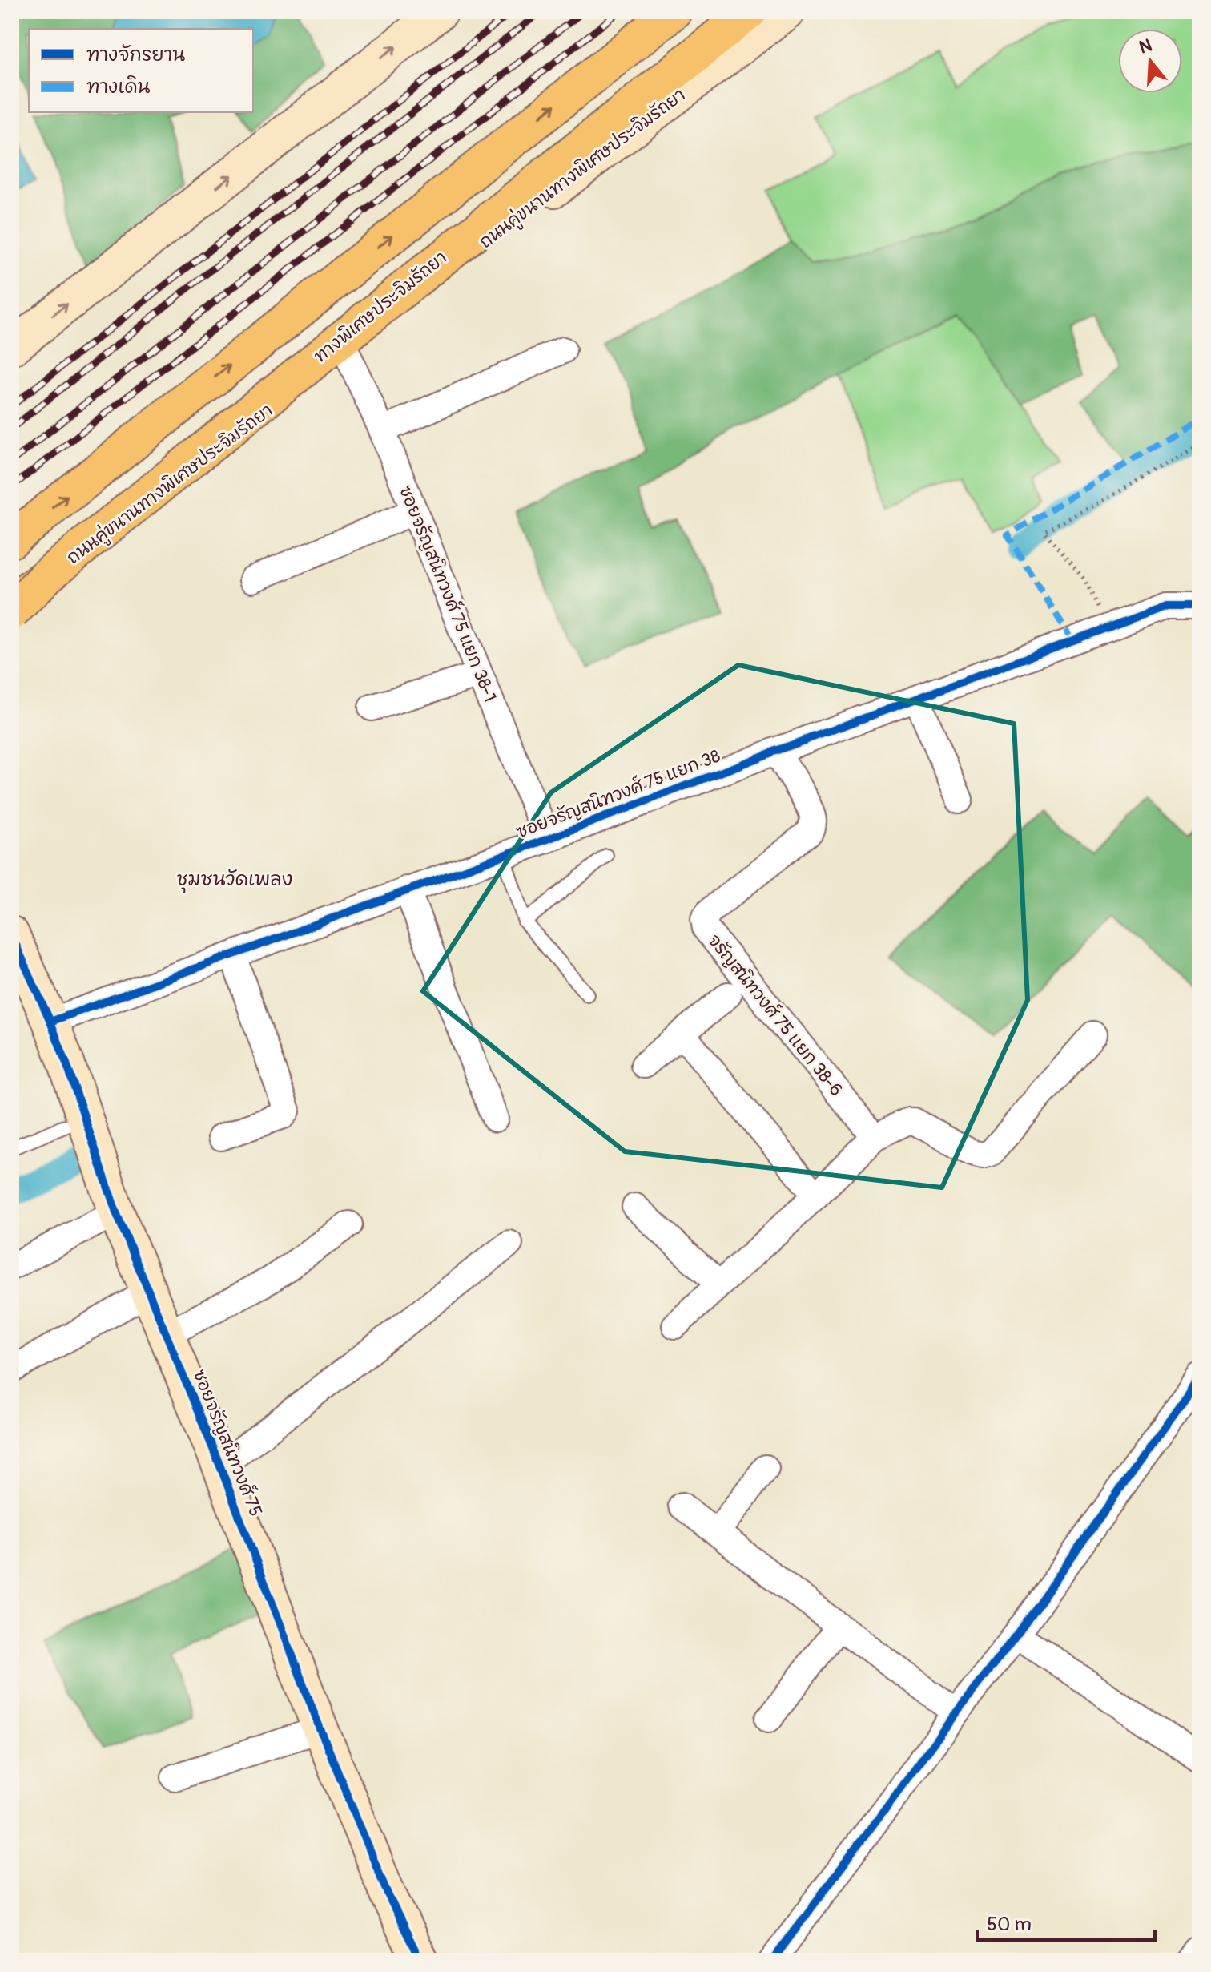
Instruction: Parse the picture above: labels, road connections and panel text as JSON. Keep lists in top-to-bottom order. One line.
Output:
{"streets":{"highway":["ทางพิเศษประจิมรัถยา"],"main road":["ถนนคู่ขนานทางพิเศษประจิมรัถยา","ซอยจรัญสนิทวงศ์ 75"],"street":["ซอยจรัญสนิทวงศ์ 75 แยก 38-1","ซอยจรัญสนิทวงศ์ 75 แยก 38","จรัญสนิทวงศ์ 75 แยก 38-6"]},"crossings":[["ถนนคู่ขนานทางพิเศษประจิมรัถยา","ทางพิเศษประจิมรัถยา"],["ถนนคู่ขนานทางพิเศษประจิมรัถยา","ซอยจรัญสนิทวงศ์ 75 แยก 38-1"],["ซอยจรัญสนิทวงศ์ 75 แยก 38-1","ซอยจรัญสนิทวงศ์ 75 แยก 38"],["ซอยจรัญสนิทวงศ์ 75 แยก 38","จรัญสนิทวงศ์ 75 แยก 38-6"],["ซอยจรัญสนิทวงศ์ 75 แยก 38","ซอยจรัญสนิทวงศ์ 75"]],"districts":["ชุมชนวัดเพลง"],"legend":["ทางจักรยาน","ทางเดิน"],"scale_bar":"50 m","north":"top"}
